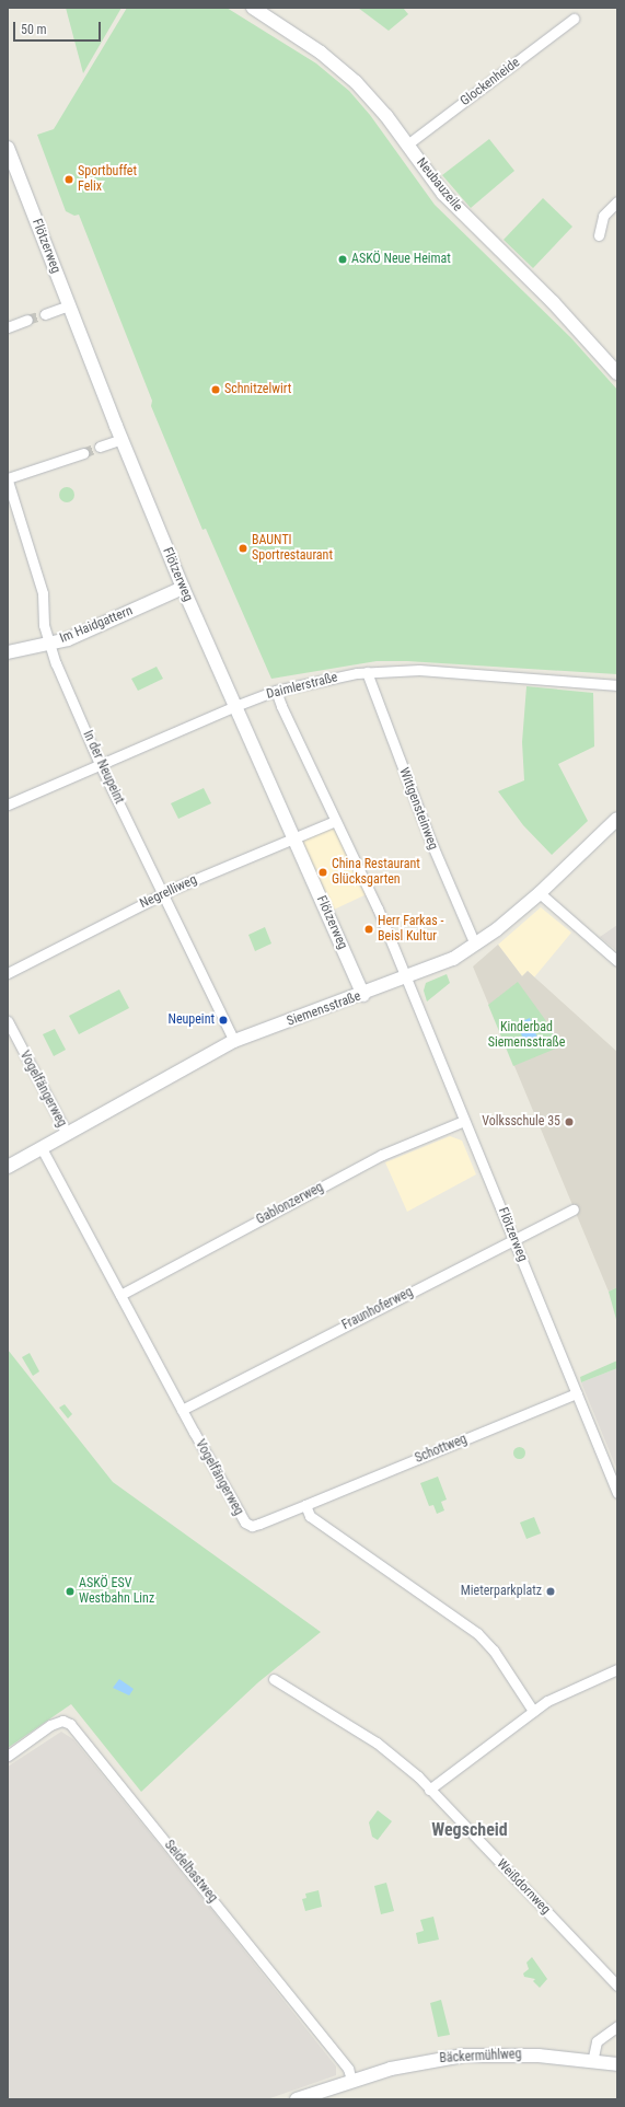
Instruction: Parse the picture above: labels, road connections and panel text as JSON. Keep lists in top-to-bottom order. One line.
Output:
{"streets":{"street":["Glockenheide","Neubauzeile","Flötzerweg","Im Haidgattern","Daimlerstraße","In der Neupeint","Wittgensteinweg","Negrelliweg","Siemensstraße","Vogelfängerweg","Gablonzerweg","Fraunhoferweg","Schottweg","Seidelbastweg","Weißdornweg","Bäckermühlweg"]},"crossings":[["Glockenheide","Neubauzeile"],["Flötzerweg","Im Haidgattern"],["Flötzerweg","Daimlerstraße"],["Flötzerweg","Negrelliweg"],["Flötzerweg","Siemensstraße"],["Flötzerweg","Gablonzerweg"],["Flötzerweg","Fraunhoferweg"],["Flötzerweg","Schottweg"],["Im Haidgattern","In der Neupeint"],["Daimlerstraße","In der Neupeint"],["Daimlerstraße","Wittgensteinweg"],["In der Neupeint","Negrelliweg"],["In der Neupeint","Siemensstraße"],["Wittgensteinweg","Siemensstraße"],["Siemensstraße","Vogelfängerweg"],["Vogelfängerweg","Gablonzerweg"],["Vogelfängerweg","Fraunhoferweg"],["Vogelfängerweg","Schottweg"],["Seidelbastweg","Bäckermühlweg"]],"districts":["Wegscheid"],"parks":["Kinderbad Siemensstraße"],"places":["Sportbuffet Felix","ASKÖ Neue Heimat","Schnitzelwirt","BAUNTI Sportrestaurant","China Restaurant Glücksgarten","Herr Farkas - Beisl Kultur","Neupeint","Volksschule 35","ASKÖ ESV Westbahn Linz","Mieterparkplatz"],"scale_bar":"50 m"}
